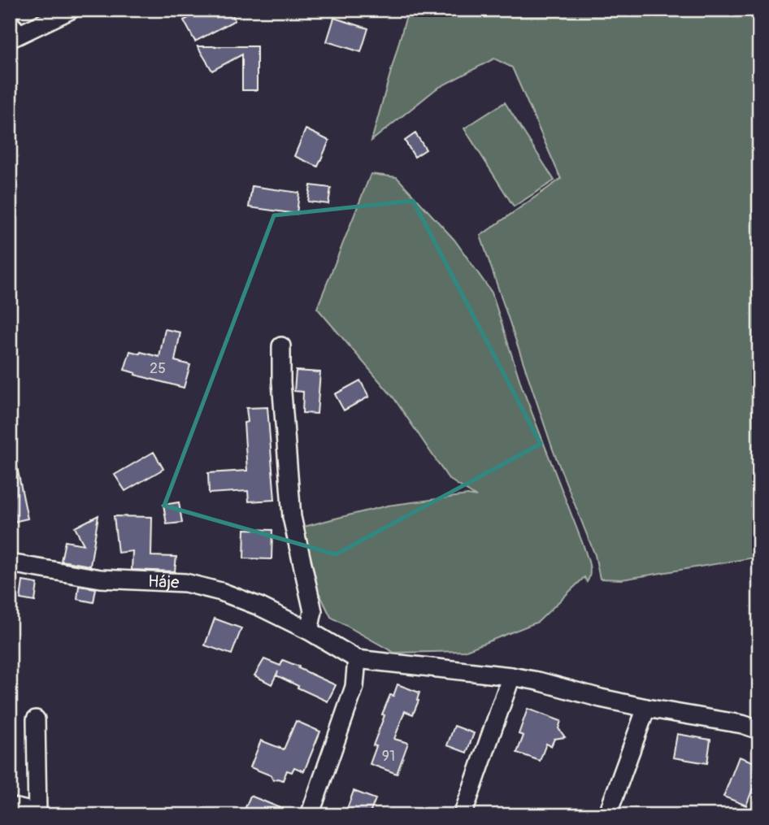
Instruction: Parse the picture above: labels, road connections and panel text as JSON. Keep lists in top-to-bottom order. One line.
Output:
{"streets":{"street":["Háje"]},"house_numbers":["25","91"]}
